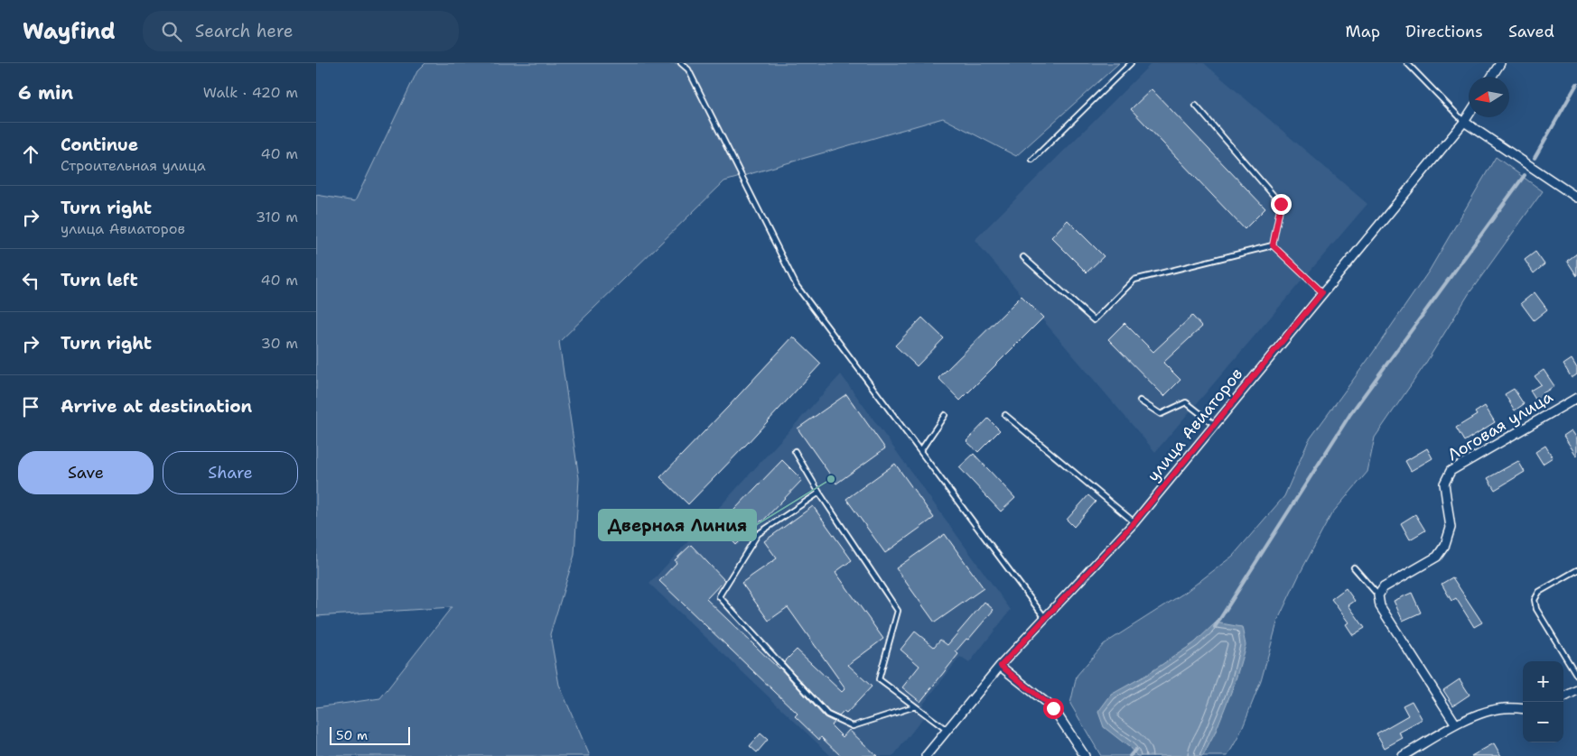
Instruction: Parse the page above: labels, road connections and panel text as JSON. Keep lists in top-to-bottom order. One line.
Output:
{"streets":{"street":["улица Авиаторов","Логовая улица"]},"places":["Дверная Линия"],"scale_bar":"50 m","north":"left","page":{"header":"Wayfind","search":"Search here","nav":["Map","Directions","Saved"],"heading":["6 min","Walk · 420 m"],"list":[["Continue","Строительная улица","40 m"],["Turn right","улица Авиаторов","310 m"],["Turn left","40 m"],["Turn right","30 m"],"Arrive at destination"],"buttons":["Save","Share"],"map_buttons":["+","−"],"scale":"50 m"}}
